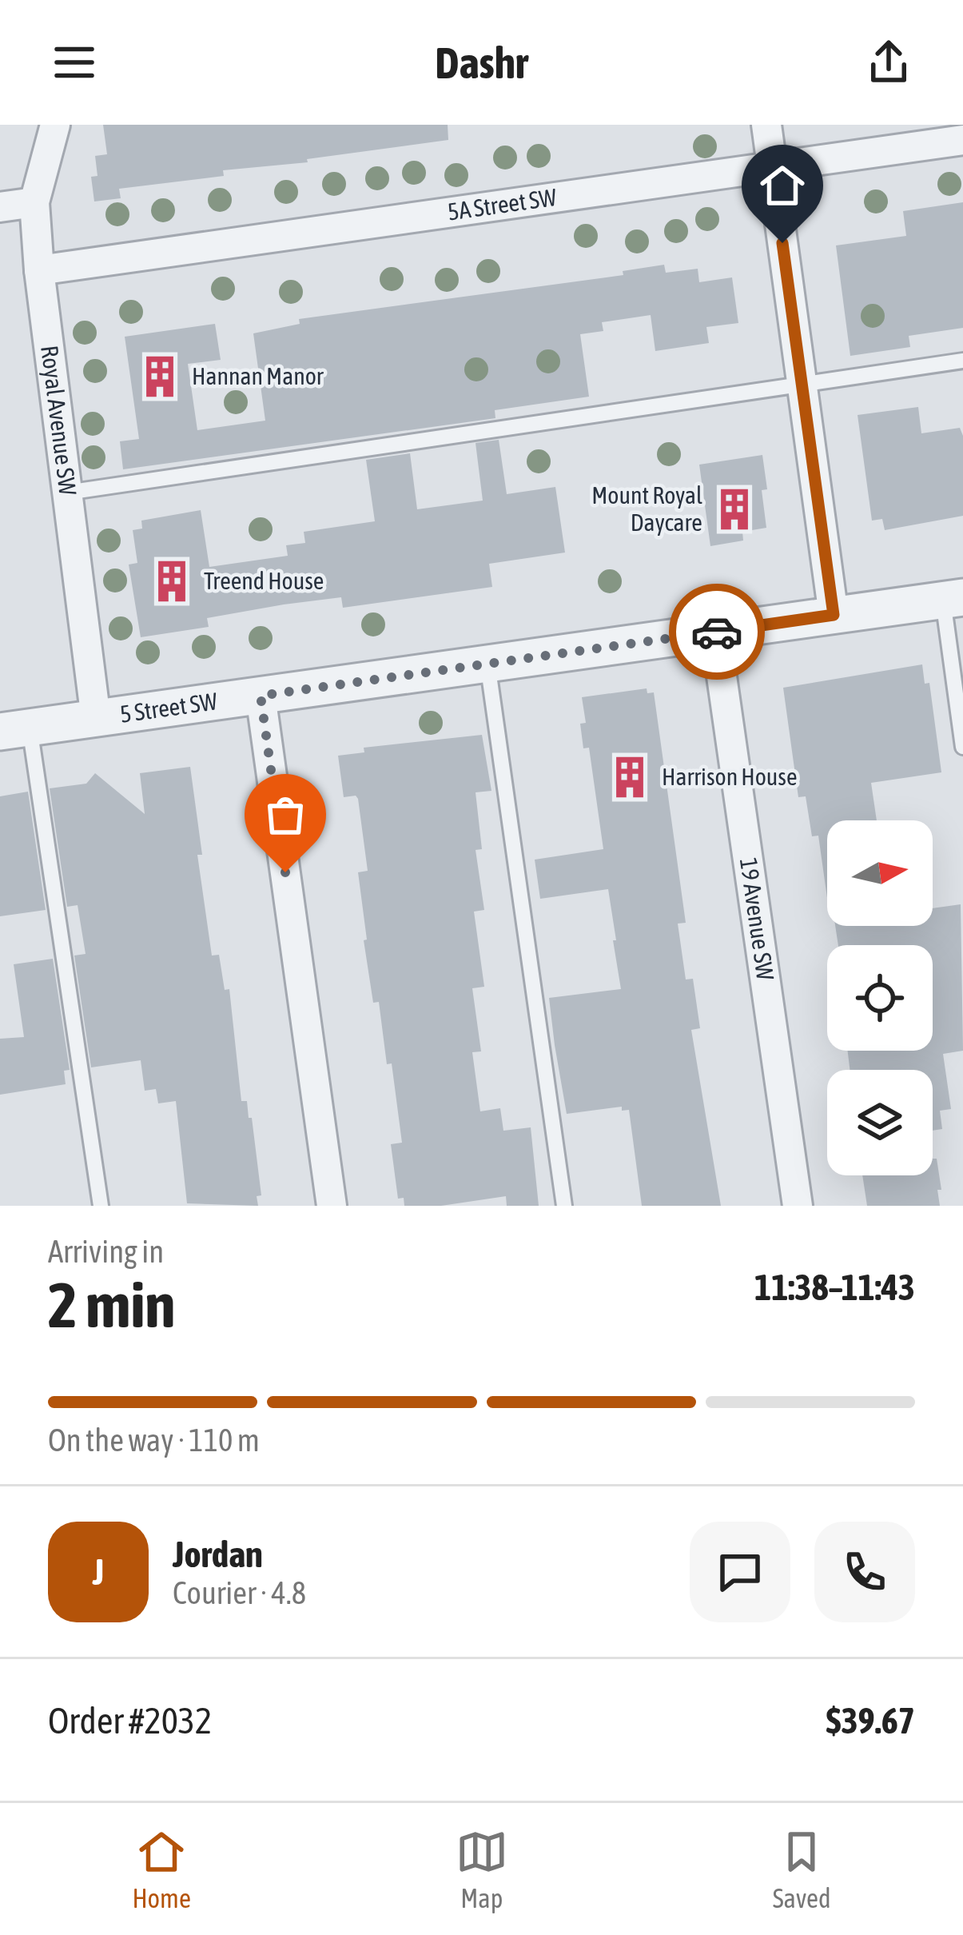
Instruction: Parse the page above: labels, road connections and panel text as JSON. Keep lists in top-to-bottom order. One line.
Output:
{"streets":{"street":["5A Street SW","Royal Avenue SW","5 Street SW","19 Avenue SW"]},"crossings":[["5A Street SW","Royal Avenue SW"],["Royal Avenue SW","5 Street SW"],["5 Street SW","19 Avenue SW"]],"places":{"building":["Hannan Manor","Mount Royal Daycare","Treend House","Harrison House"]},"north":"right","page":{"header":"Dashr","heading":["2 min","Arriving in","11:38–11:43"],"panel":["Jordan","Courier · 4.8","Order #2032","$39.67"],"bar":"On the way · 110 m","round":"J","tabs":["Home","Map","Saved"]}}
